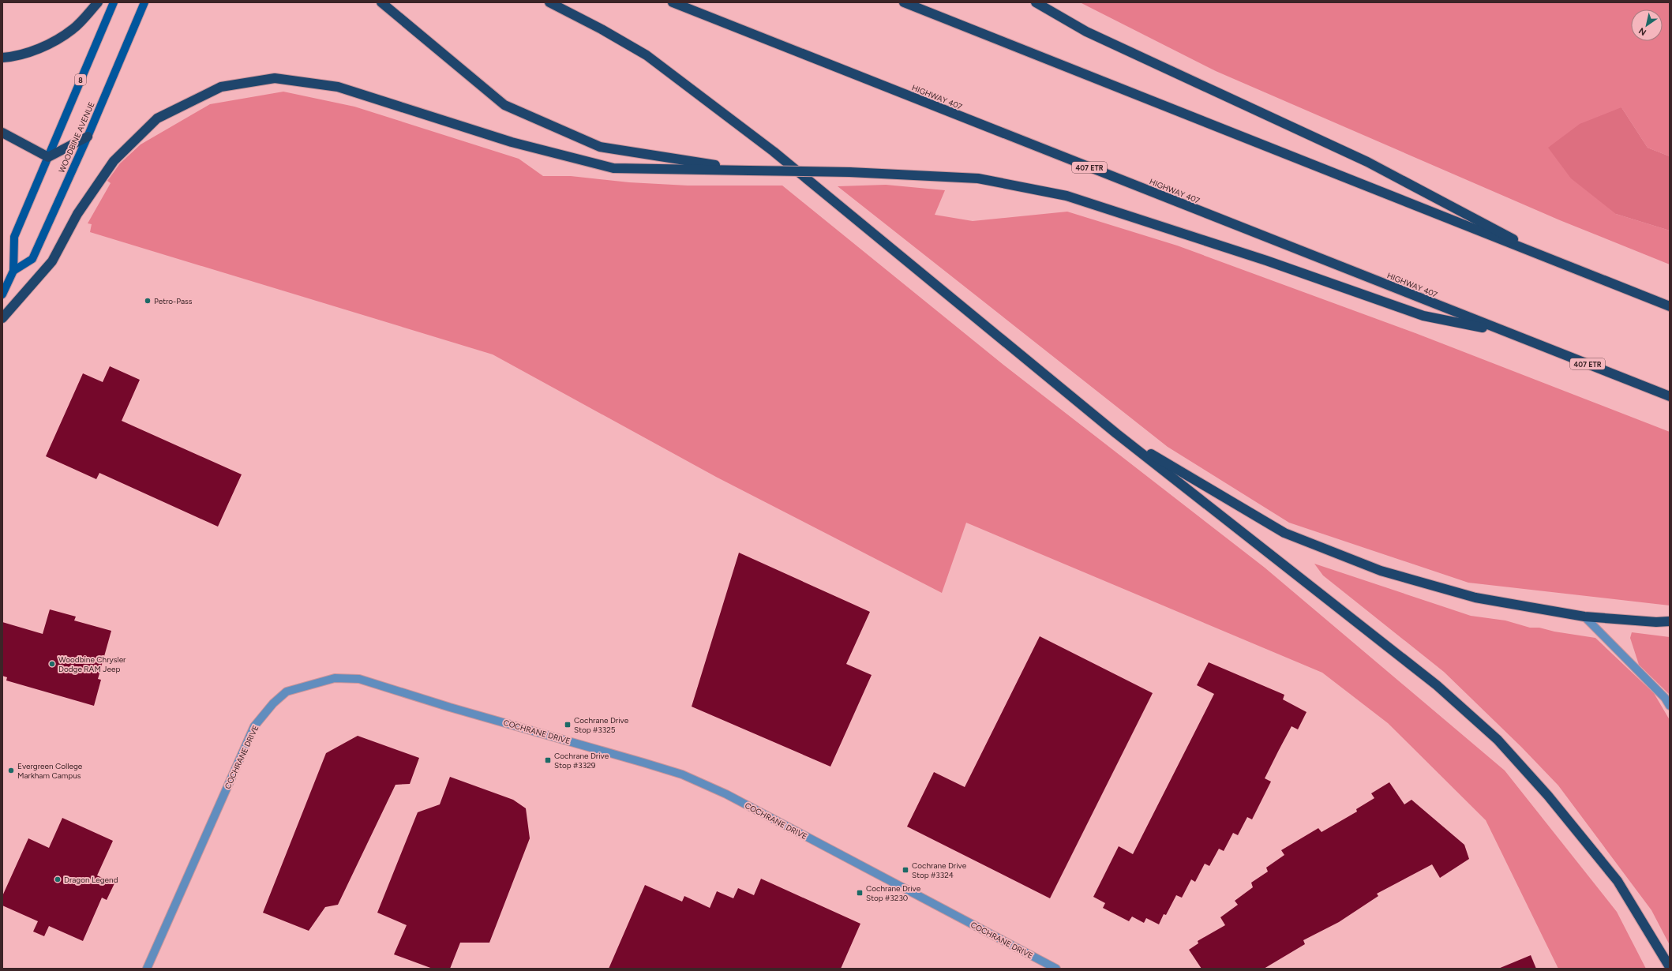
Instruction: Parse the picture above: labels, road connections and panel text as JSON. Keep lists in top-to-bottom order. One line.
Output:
{"streets":{"highway":["HIGHWAY 407","407 ETR"],"main road":["8","WOODBINE AVENUE"],"street":["COCHRANE DRIVE"]},"crossings":[["8","WOODBINE AVENUE"]],"places":{"other":["Petro-Pass","Woodbine Chrysler Dodge RAM Jeep","Evergreen College Markham Campus","Dragon Legend"],"transit":["Cochrane Drive Stop #3325","Cochrane Drive Stop #3329","Cochrane Drive Stop #3324","Cochrane Drive Stop #3230"]},"north":"bottom left"}
